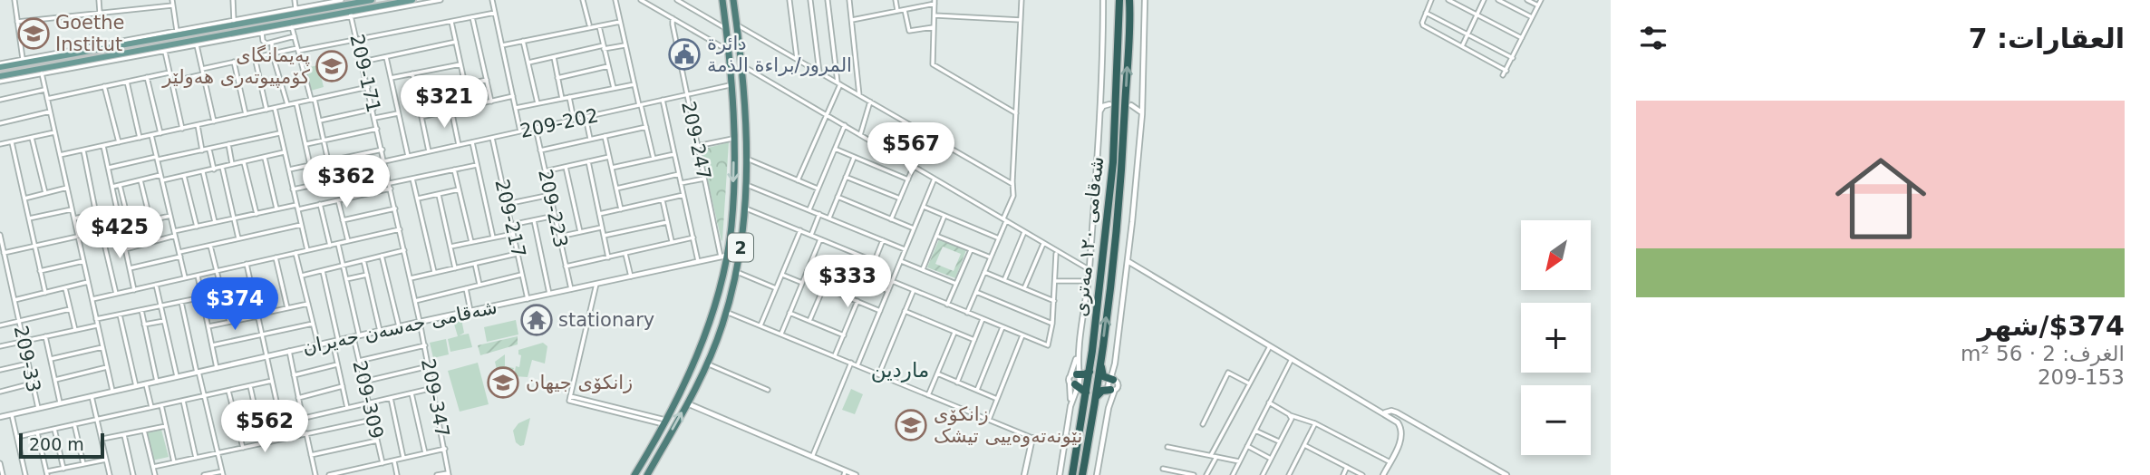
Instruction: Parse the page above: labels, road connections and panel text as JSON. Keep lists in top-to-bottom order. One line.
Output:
{"streets":{"highway":["شەقامی ١٢٠ مەتری","2"],"street":["209-171","209-202","209-247","209-223","209-217","شەقامی حەسەن حەیران","209-33","209-347","209-309"]},"crossings":[["209-171","209-202"],["209-171","شەقامی حەسەن حەیران"],["209-171","209-347"],["209-202","209-247"],["209-202","209-223"],["209-202","209-217"],["209-202","2"],["209-247","2"],["209-247","شەقامی حەسەن حەیران"],["209-223","شەقامی حەسەن حەیران"],["209-217","شەقامی حەسەن حەیران"],["2","شەقامی حەسەن حەیران"],["شەقامی حەسەن حەیران","209-33"],["شەقامی حەسەن حەیران","209-347"],["شەقامی حەسەن حەیران","209-309"]],"districts":["ماردین"],"places":{"school or university":["Goethe Institut","پەیمانگای کۆمپیوتەری هەولێر","زانکۆی جیھان","زانکۆی نێونەتەوەییی تیشک"],"public building":["دائرة المرور/براءة الذمة"],"temple":["stationary"]},"scale_bar":"200 m","north":"bottom left","page":{"heading":"العقارات: 7","price":["$321","$567","$362","$425","$333","$374","$562"],"list":[{"name":"$374/شهر","note":"الغرف: 2 · 56 m² · 209-153"}],"map_buttons":["+","−"],"scale":"200 m"}}
